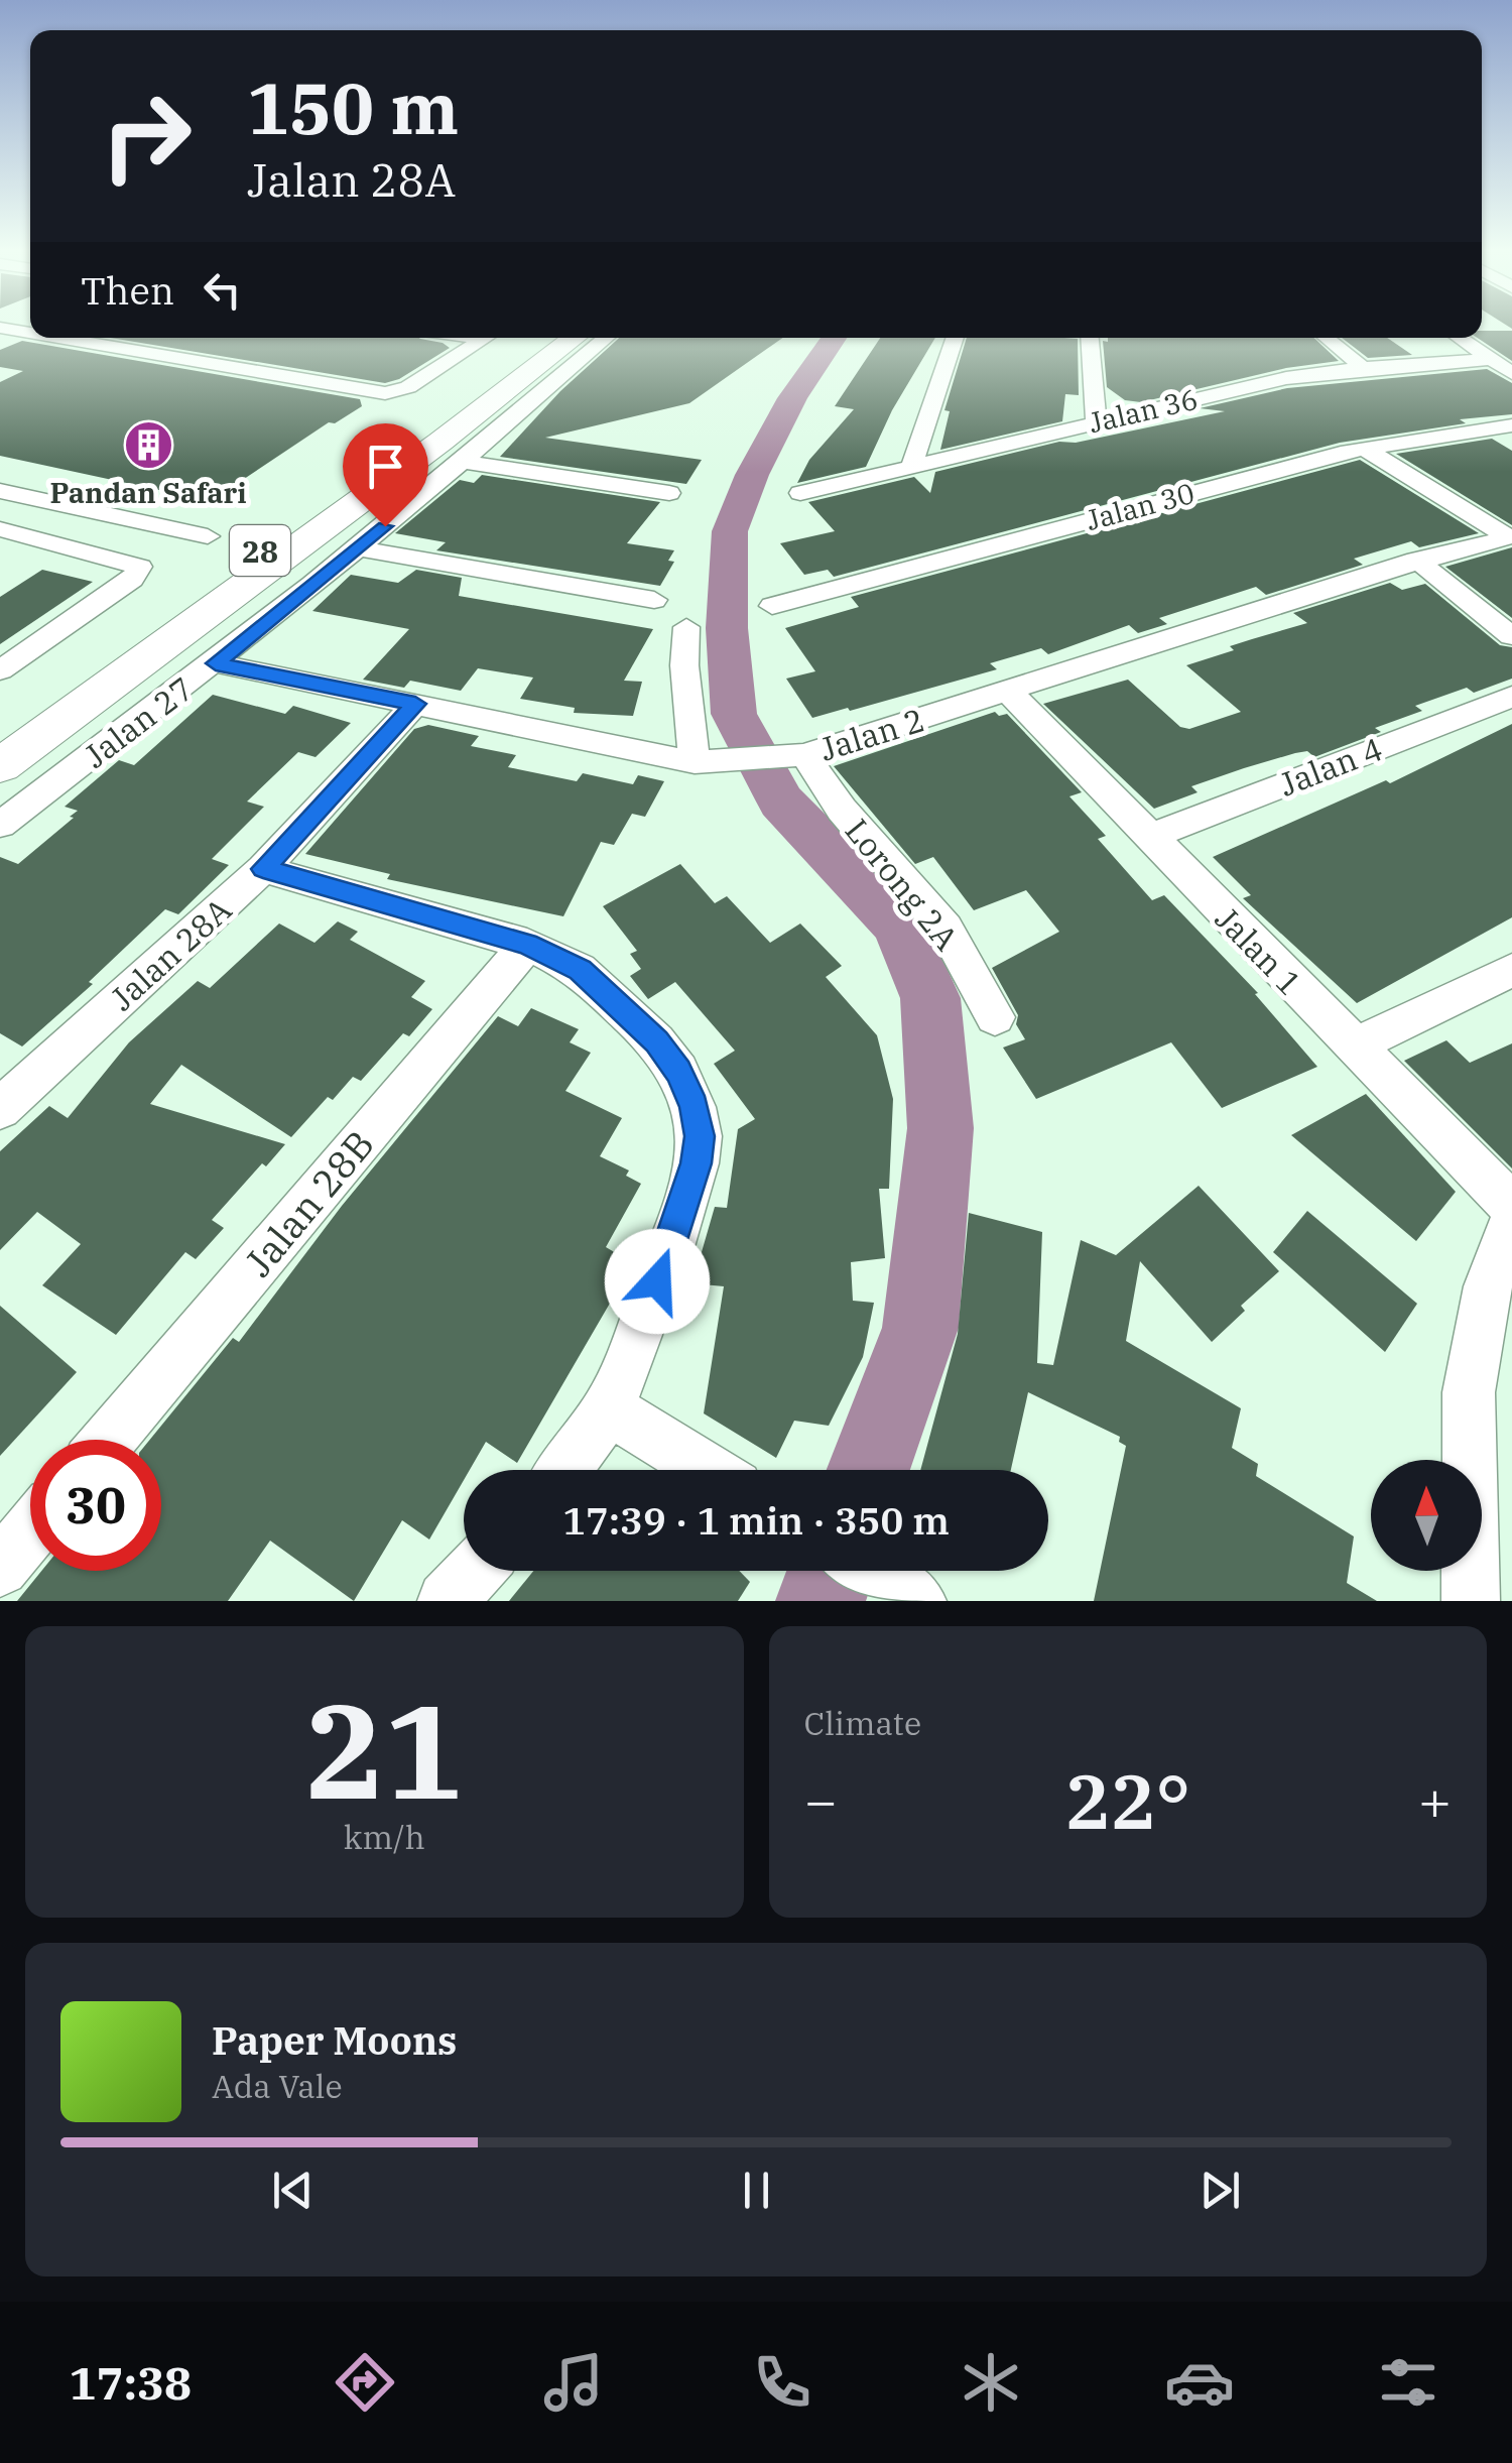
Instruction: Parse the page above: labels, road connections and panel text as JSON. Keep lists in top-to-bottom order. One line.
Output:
{"streets":{"highway":["28"],"street":["Jalan 36","Jalan 30","Jalan 27","Jalan 2","Jalan 4","Lorong 2A","Jalan 1","Jalan 28A","Jalan 28B"]},"crossings":[["Jalan 27","Jalan 2"],["Jalan 2","Lorong 2A"],["Jalan 2","Jalan 1"],["Jalan 2","Jalan 28A"],["Jalan 4","Jalan 1"]],"places":{"building":["Pandan Safari"]},"north":"top","page":{"turn":["150 m","Jalan 28A"],"then":"Then","limit":"30","trip":"17:39 · 1 min · 350 m","tile":[["21","km/h"],"Climate"],"heat":["−","22°","+"],"song":["Paper Moons","Ada Vale"],"tabs":"17:38"}}
